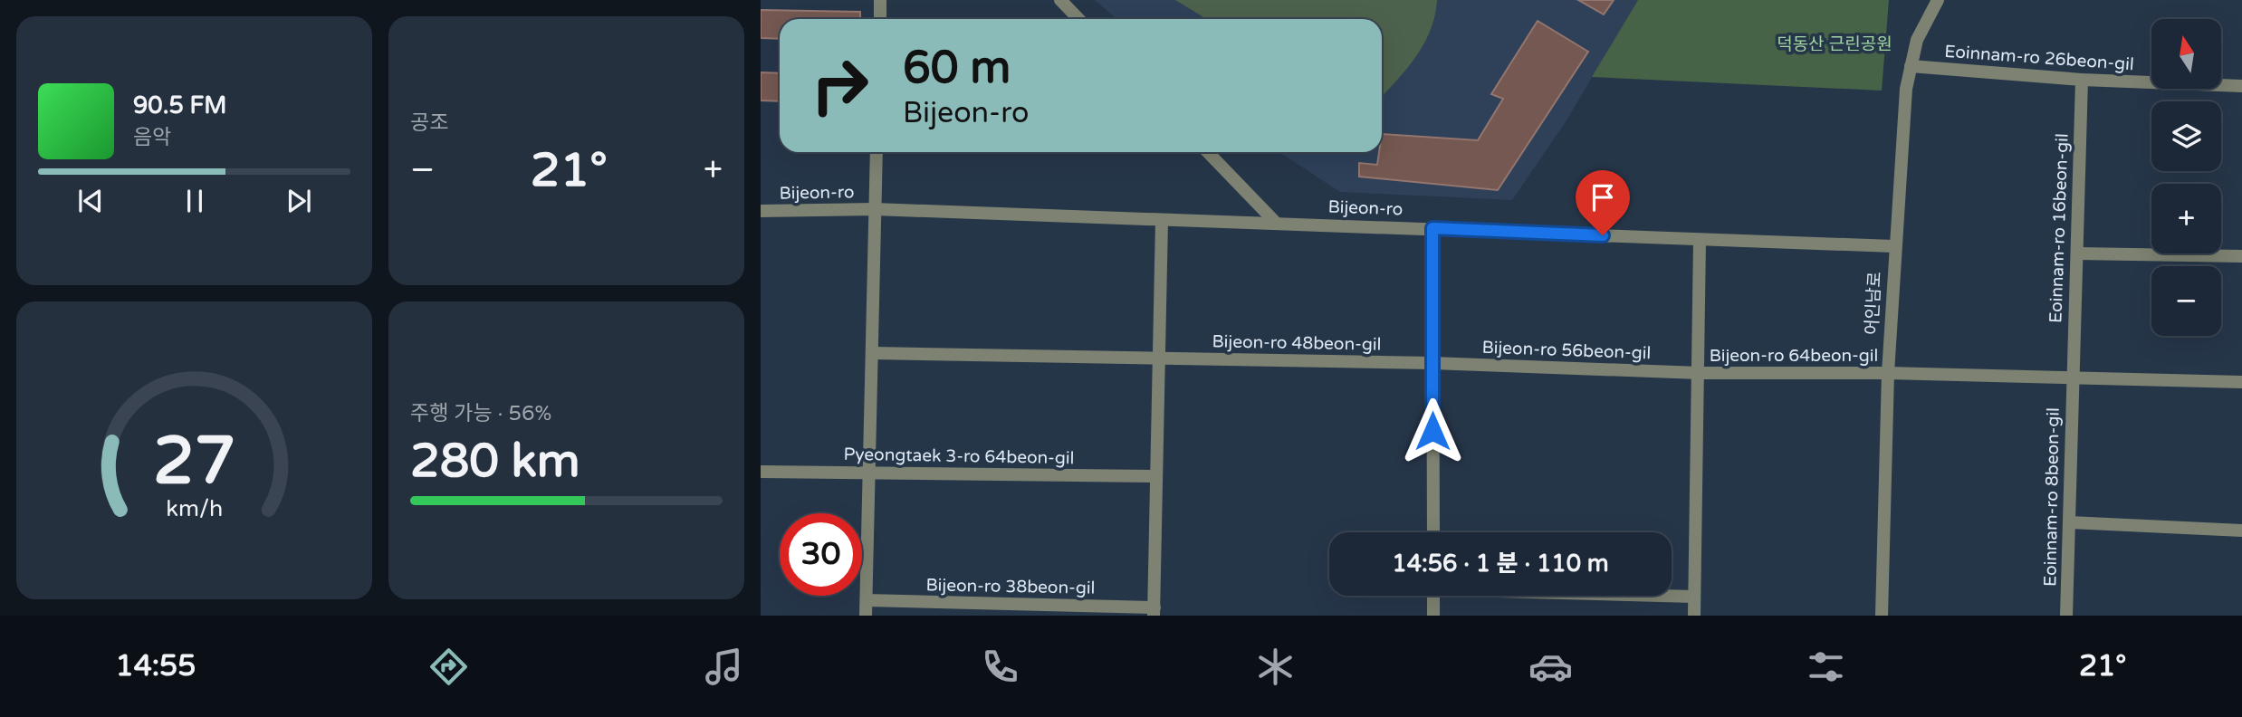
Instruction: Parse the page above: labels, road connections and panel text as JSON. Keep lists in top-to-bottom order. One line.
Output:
{"streets":{"street":["Eoinnam-ro 26beon-gil","Bijeon-ro","Eoinnam-ro 16beon-gil","어인남로","Bijeon-ro 48beon-gil","Bijeon-ro 56beon-gil","Bijeon-ro 64beon-gil","Pyeongtaek 3-ro 64beon-gil","Eoinnam-ro 8beon-gil","Bijeon-ro 38beon-gil"]},"crossings":[["Eoinnam-ro 26beon-gil","Eoinnam-ro 16beon-gil"],["Eoinnam-ro 26beon-gil","어인남로"],["Bijeon-ro","어인남로"],["Bijeon-ro","Bijeon-ro 64beon-gil"],["Eoinnam-ro 16beon-gil","Eoinnam-ro 8beon-gil"],["어인남로","Bijeon-ro 64beon-gil"],["Bijeon-ro 48beon-gil","Bijeon-ro 56beon-gil"],["Bijeon-ro 56beon-gil","Bijeon-ro 64beon-gil"]],"parks":["덕동산 근린공원"],"north":"top","page":{"tile":["공조",["주행 가능 · 56%","280 km"]],"map_buttons":["+","−"],"turn":["60 m","Bijeon-ro"],"song":["90.5 FM","음악"],"heat":["−","21°","+"],"limit":"30","trip":"14:56 · 1 분 · 110 m","tabs":["14:55","21°"],"gauge":["27","km/h"]}}
